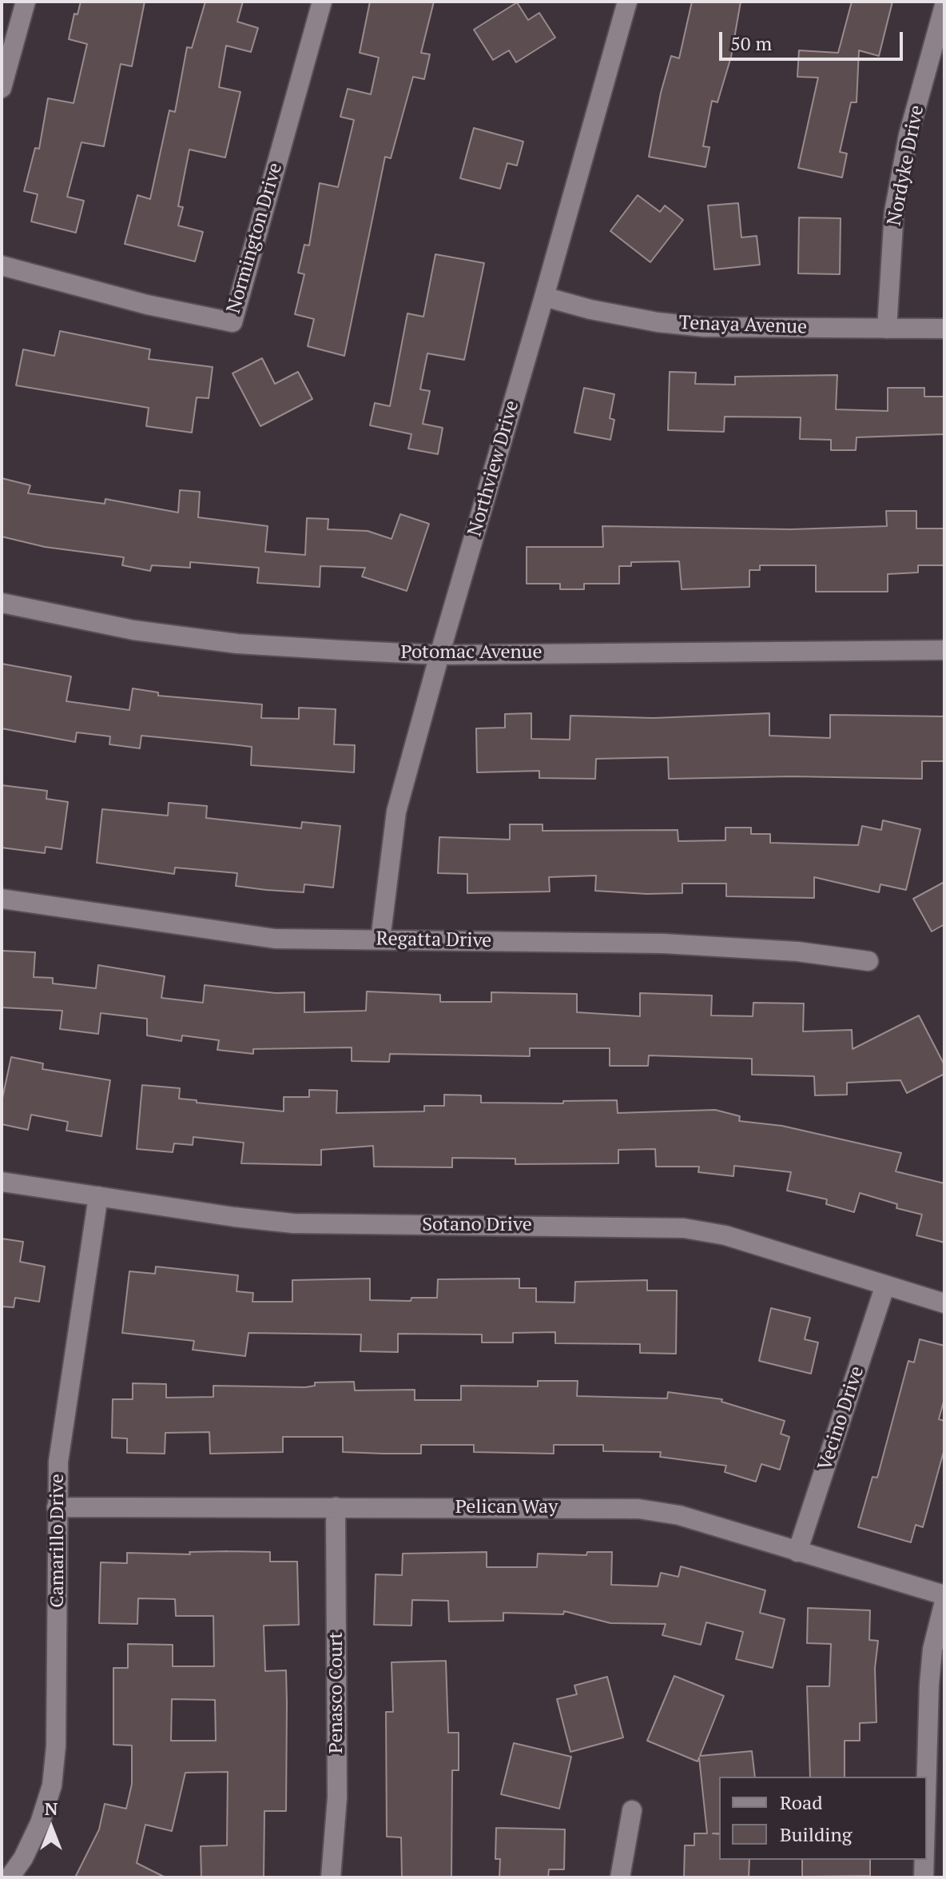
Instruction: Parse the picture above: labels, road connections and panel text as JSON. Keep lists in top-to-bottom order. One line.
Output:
{"streets":{"street":["Nordyke Drive","Normington Drive","Tenaya Avenue","Northview Drive","Potomac Avenue","Regatta Drive","Sotano Drive","Vecino Drive","Pelican Way","Camarillo Drive","Penasco Court"]},"crossings":[["Nordyke Drive","Tenaya Avenue"],["Tenaya Avenue","Northview Drive"],["Northview Drive","Potomac Avenue"],["Northview Drive","Regatta Drive"],["Sotano Drive","Vecino Drive"],["Sotano Drive","Camarillo Drive"],["Vecino Drive","Pelican Way"],["Pelican Way","Camarillo Drive"],["Pelican Way","Penasco Court"]],"legend":["Road","Building"],"scale_bar":"50 m","north":"top"}
